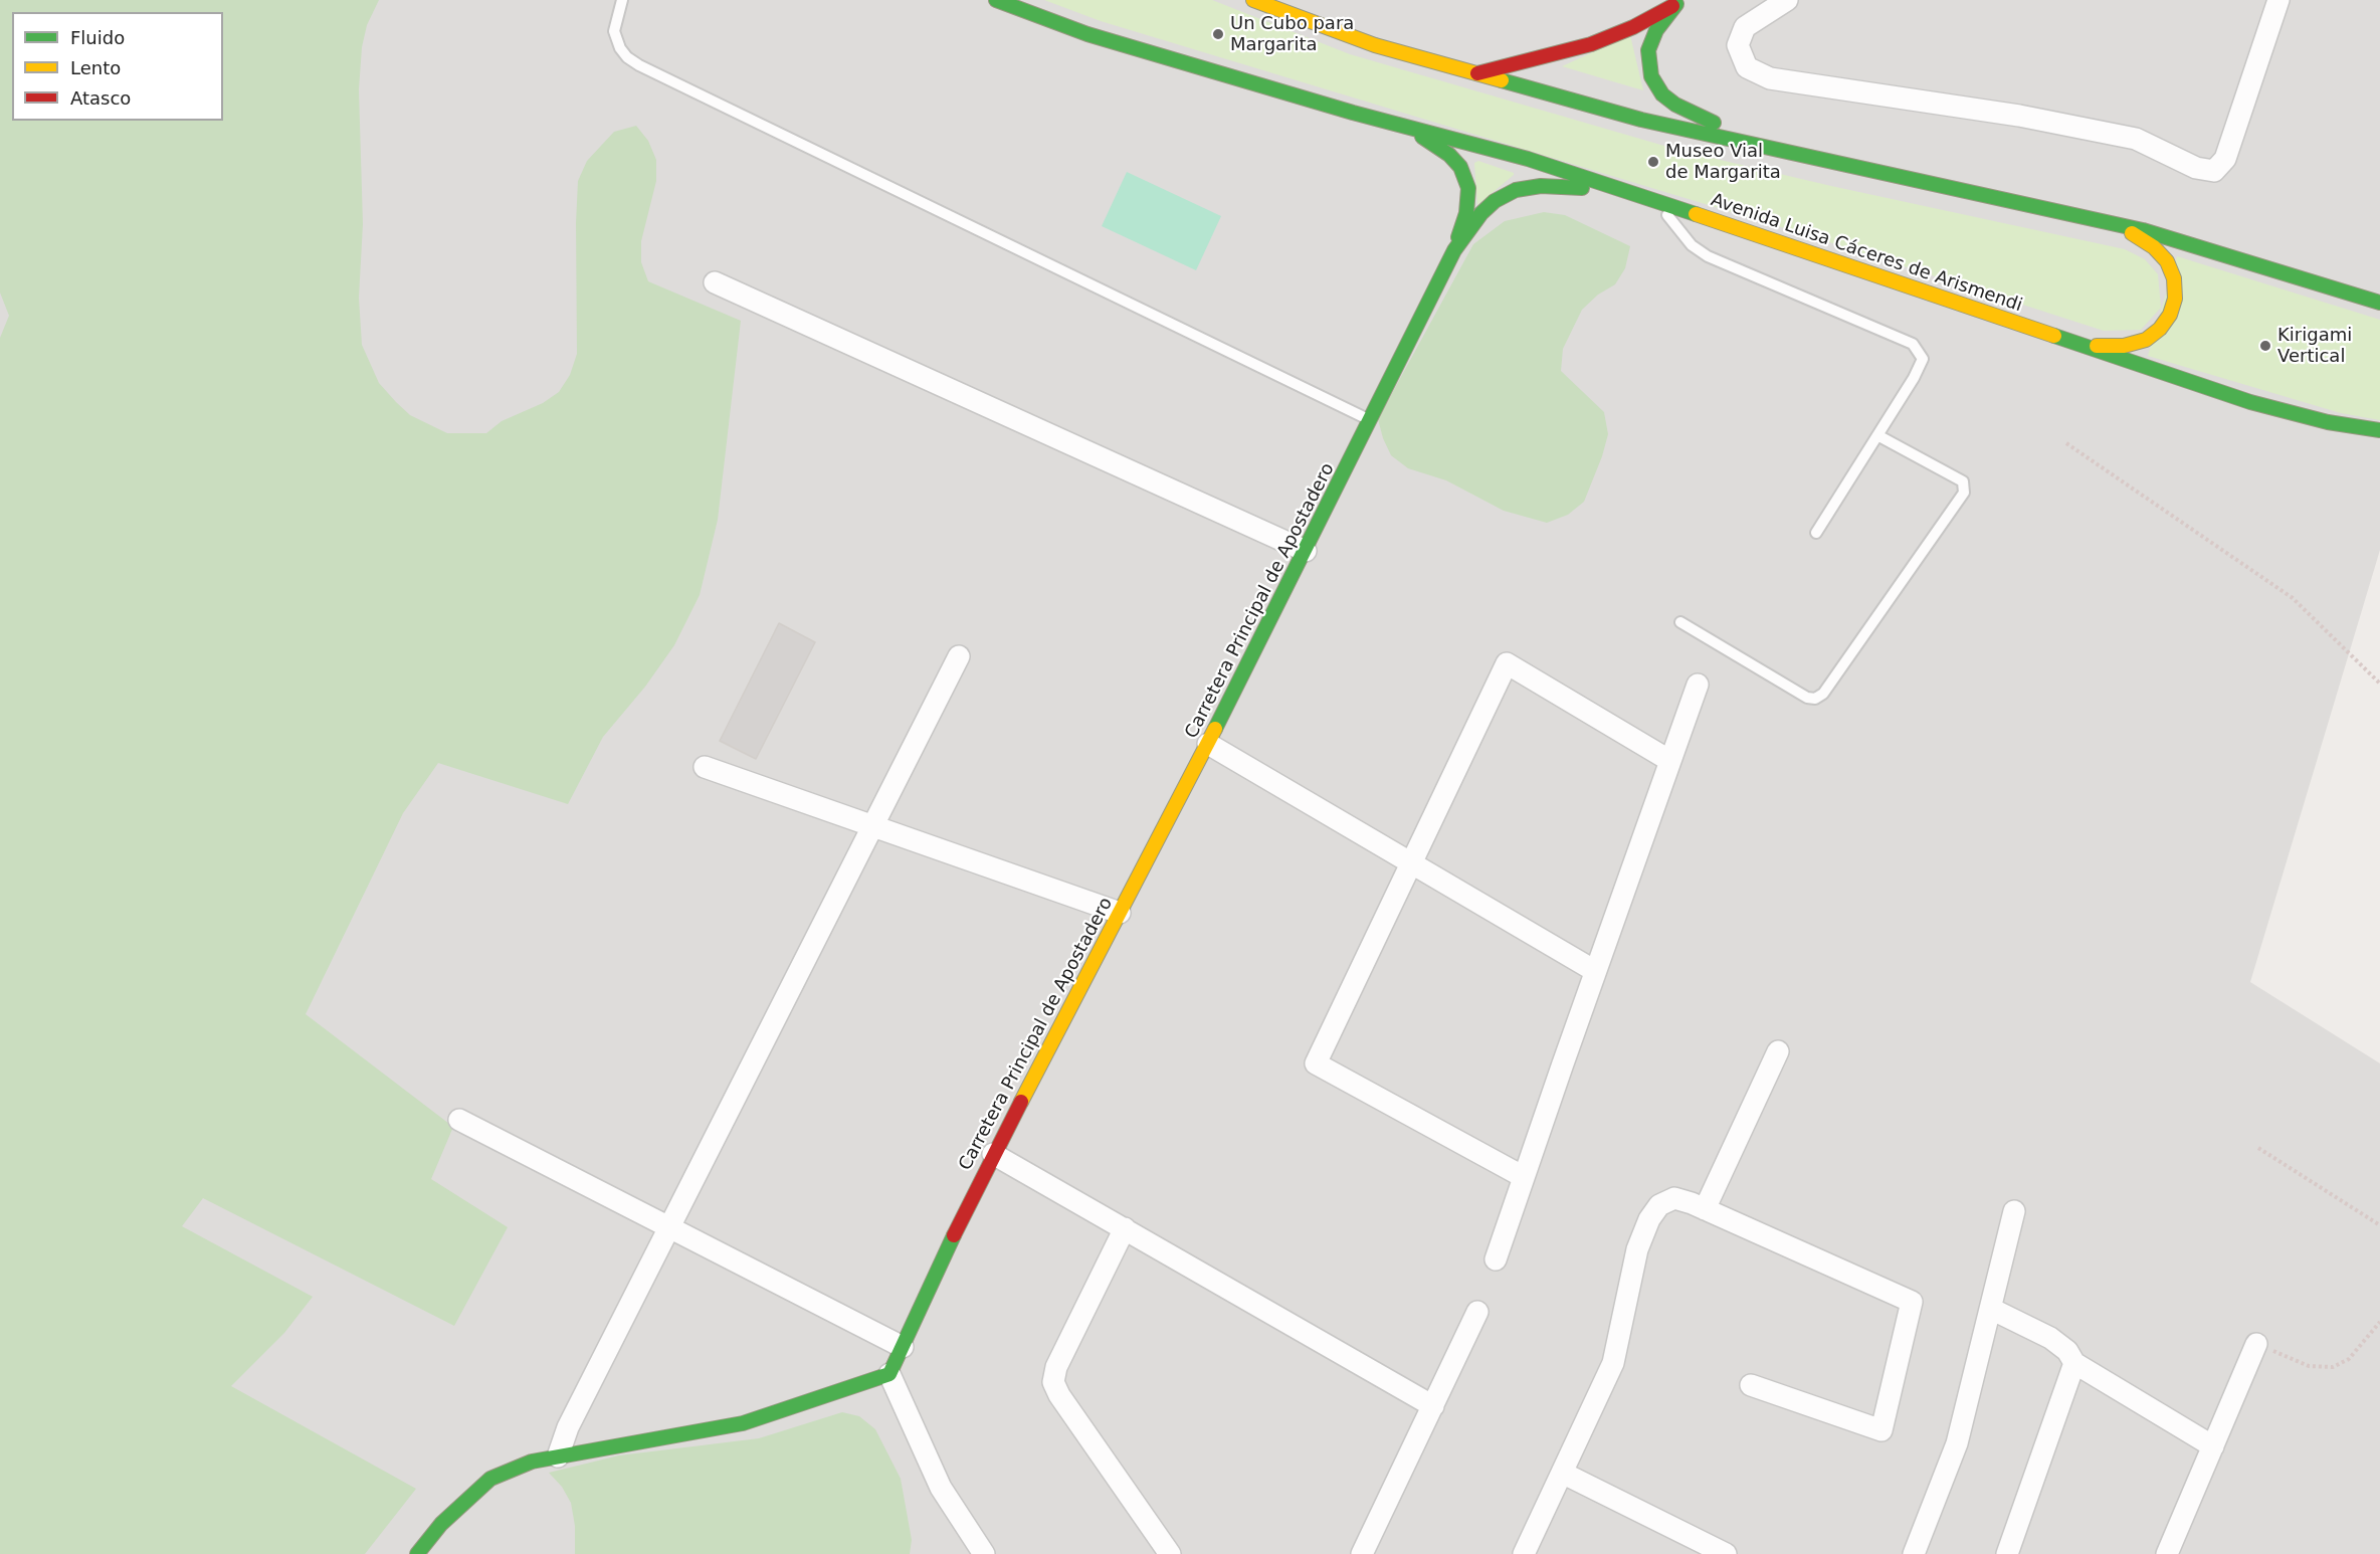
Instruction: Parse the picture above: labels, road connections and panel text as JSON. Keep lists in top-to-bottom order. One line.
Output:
{"streets":{"main road":["Avenida Luisa Cáceres de Arismendi","Carretera Principal de Apostadero"]},"places":["Un Cubo para Margarita","Museo Vial de Margarita","Kirigami Vertical"],"legend":["Fluido","Lento","Atasco"]}
